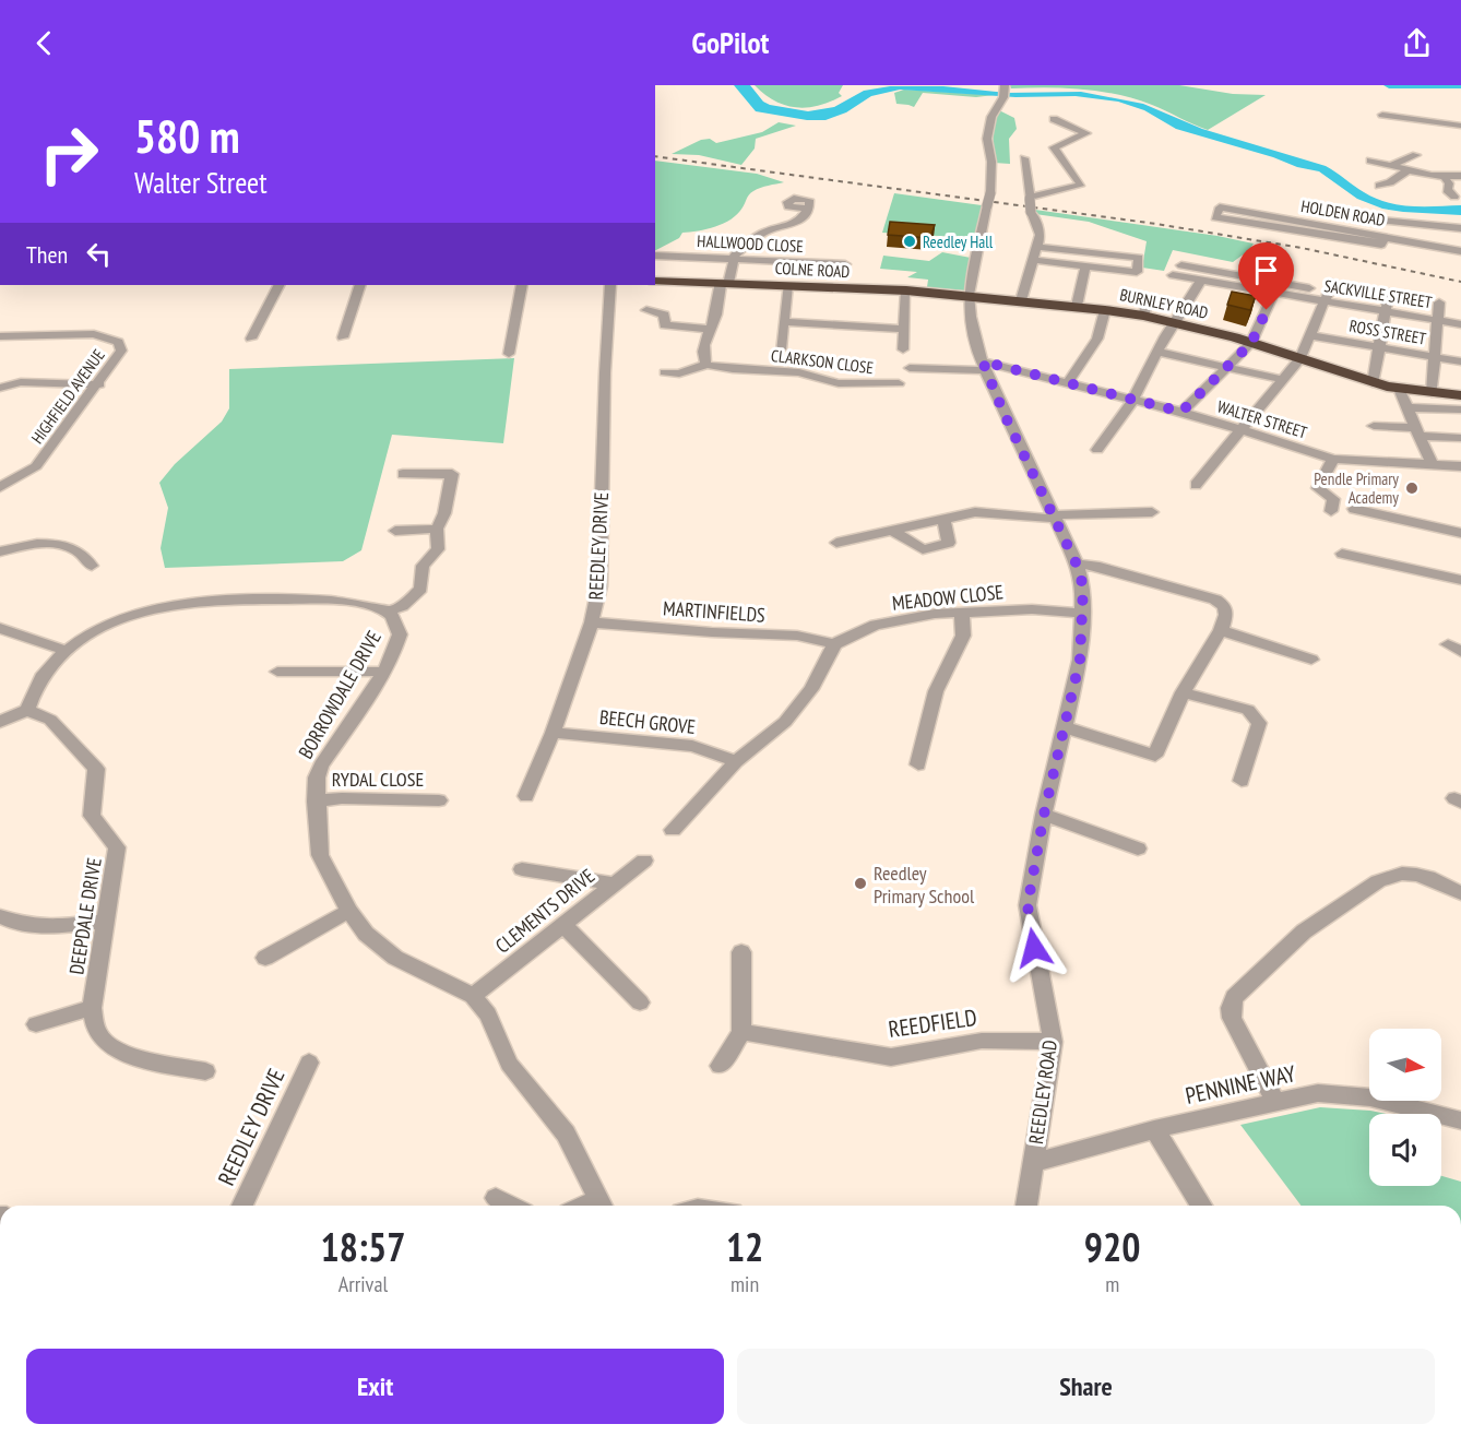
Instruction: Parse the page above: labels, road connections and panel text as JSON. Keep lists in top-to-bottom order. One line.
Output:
{"streets":{"highway":["COLNE ROAD","BURNLEY ROAD"],"street":["HOLDEN ROAD","HALLWOOD CLOSE","SACKVILLE STREET","ROSS STREET","CLARKSON CLOSE","HIGHFIELD AVENUE","WALTER STREET","REEDLEY DRIVE","MEADOW CLOSE","MARTINFIELDS","BORROWDALE DRIVE","BEECH GROVE","RYDAL CLOSE","CLEMENTS DRIVE","DEEPDALE DRIVE","REEDFIELD","PENNINE WAY","REEDLEY ROAD"]},"crossings":[["COLNE ROAD","BURNLEY ROAD"],["COLNE ROAD","REEDLEY ROAD"],["BURNLEY ROAD","REEDLEY ROAD"],["WALTER STREET","REEDLEY ROAD"],["REEDLEY DRIVE","MARTINFIELDS"],["REEDLEY DRIVE","BEECH GROVE"],["MEADOW CLOSE","MARTINFIELDS"],["MEADOW CLOSE","REEDLEY ROAD"],["BORROWDALE DRIVE","RYDAL CLOSE"],["BORROWDALE DRIVE","CLEMENTS DRIVE"],["REEDFIELD","REEDLEY ROAD"],["PENNINE WAY","REEDLEY ROAD"]],"places":["Reedley Hall","Pendle Primary Academy","Reedley Primary School"],"north":"right","page":{"header":"GoPilot","turn":["580 m","Walter Street"],"then":"Then","eta":["18:57","Arrival","12","min","920","m"],"buttons":["Exit","Share"]}}
